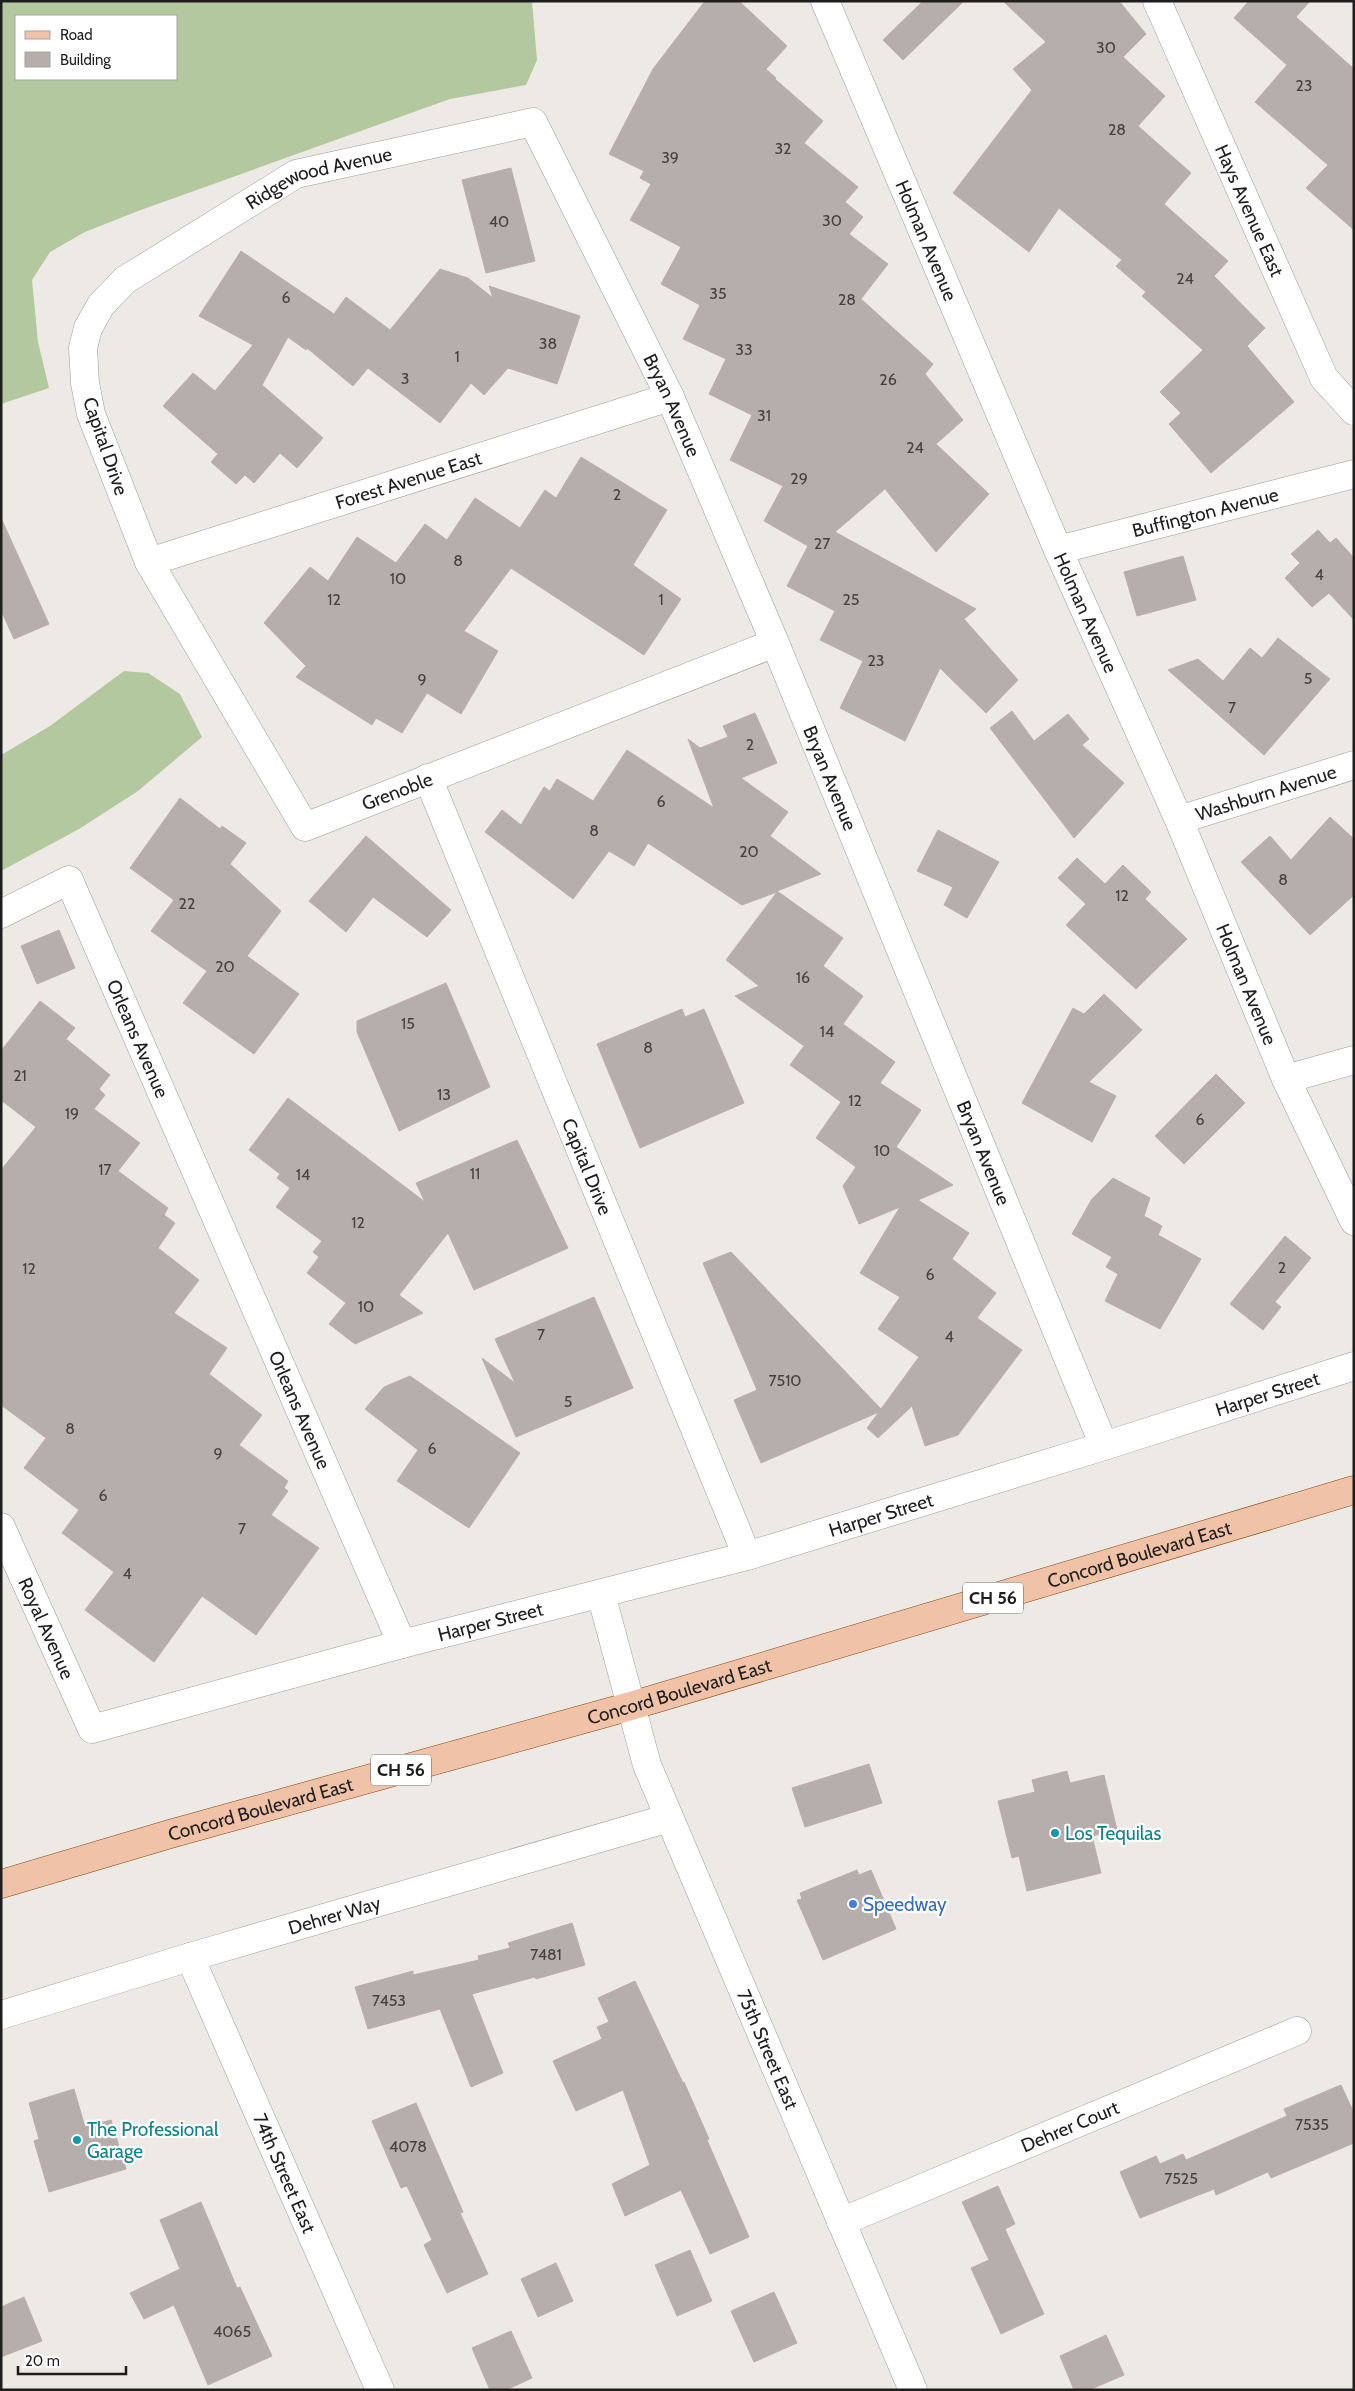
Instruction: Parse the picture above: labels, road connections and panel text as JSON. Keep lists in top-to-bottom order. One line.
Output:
{"streets":{"main road":["Concord Boulevard East","CH 56"],"street":["Ridgewood Avenue","Hays Avenue East","Holman Avenue","Bryan Avenue","Capital Drive","Forest Avenue East","Buffington Avenue","Grenoble","Washburn Avenue","Orleans Avenue","Harper Street","Royal Avenue","Dehrer Way","75th Street East","Dehrer Court","74th Street East"]},"crossings":[["Ridgewood Avenue","Bryan Avenue"],["Ridgewood Avenue","Capital Drive"],["Holman Avenue","Buffington Avenue"],["Holman Avenue","Washburn Avenue"],["Bryan Avenue","Forest Avenue East"],["Bryan Avenue","Grenoble"],["Bryan Avenue","Harper Street"],["Capital Drive","Forest Avenue East"],["Capital Drive","Grenoble"],["Capital Drive","Harper Street"],["Forest Avenue East","Grenoble"],["Orleans Avenue","Harper Street"],["Orleans Avenue","Royal Avenue"],["Harper Street","Royal Avenue"],["Harper Street","75th Street East"],["Concord Boulevard East","75th Street East"],["Dehrer Way","75th Street East"],["Dehrer Way","74th Street East"],["75th Street East","Dehrer Court"]],"places":["Los Tequilas","Speedway","The Professional Garage"],"house_numbers":["30","23","28","32","39","30","40","24","35","6","28","38","33","1","3","26","31","24","29","2","27","8","4","10","12","1","25","23","5","9","7","2","6","8","20","8","12","22","20","16","15","14","8","21","13","12","19","6","10","17","11","14","12","2","12","6","10","7","4","7510","5","8","6","9","6","7","4","7481","7453","7535","4078","7525","4065"],"legend":["Road","Building"],"scale_bar":"20 m"}
